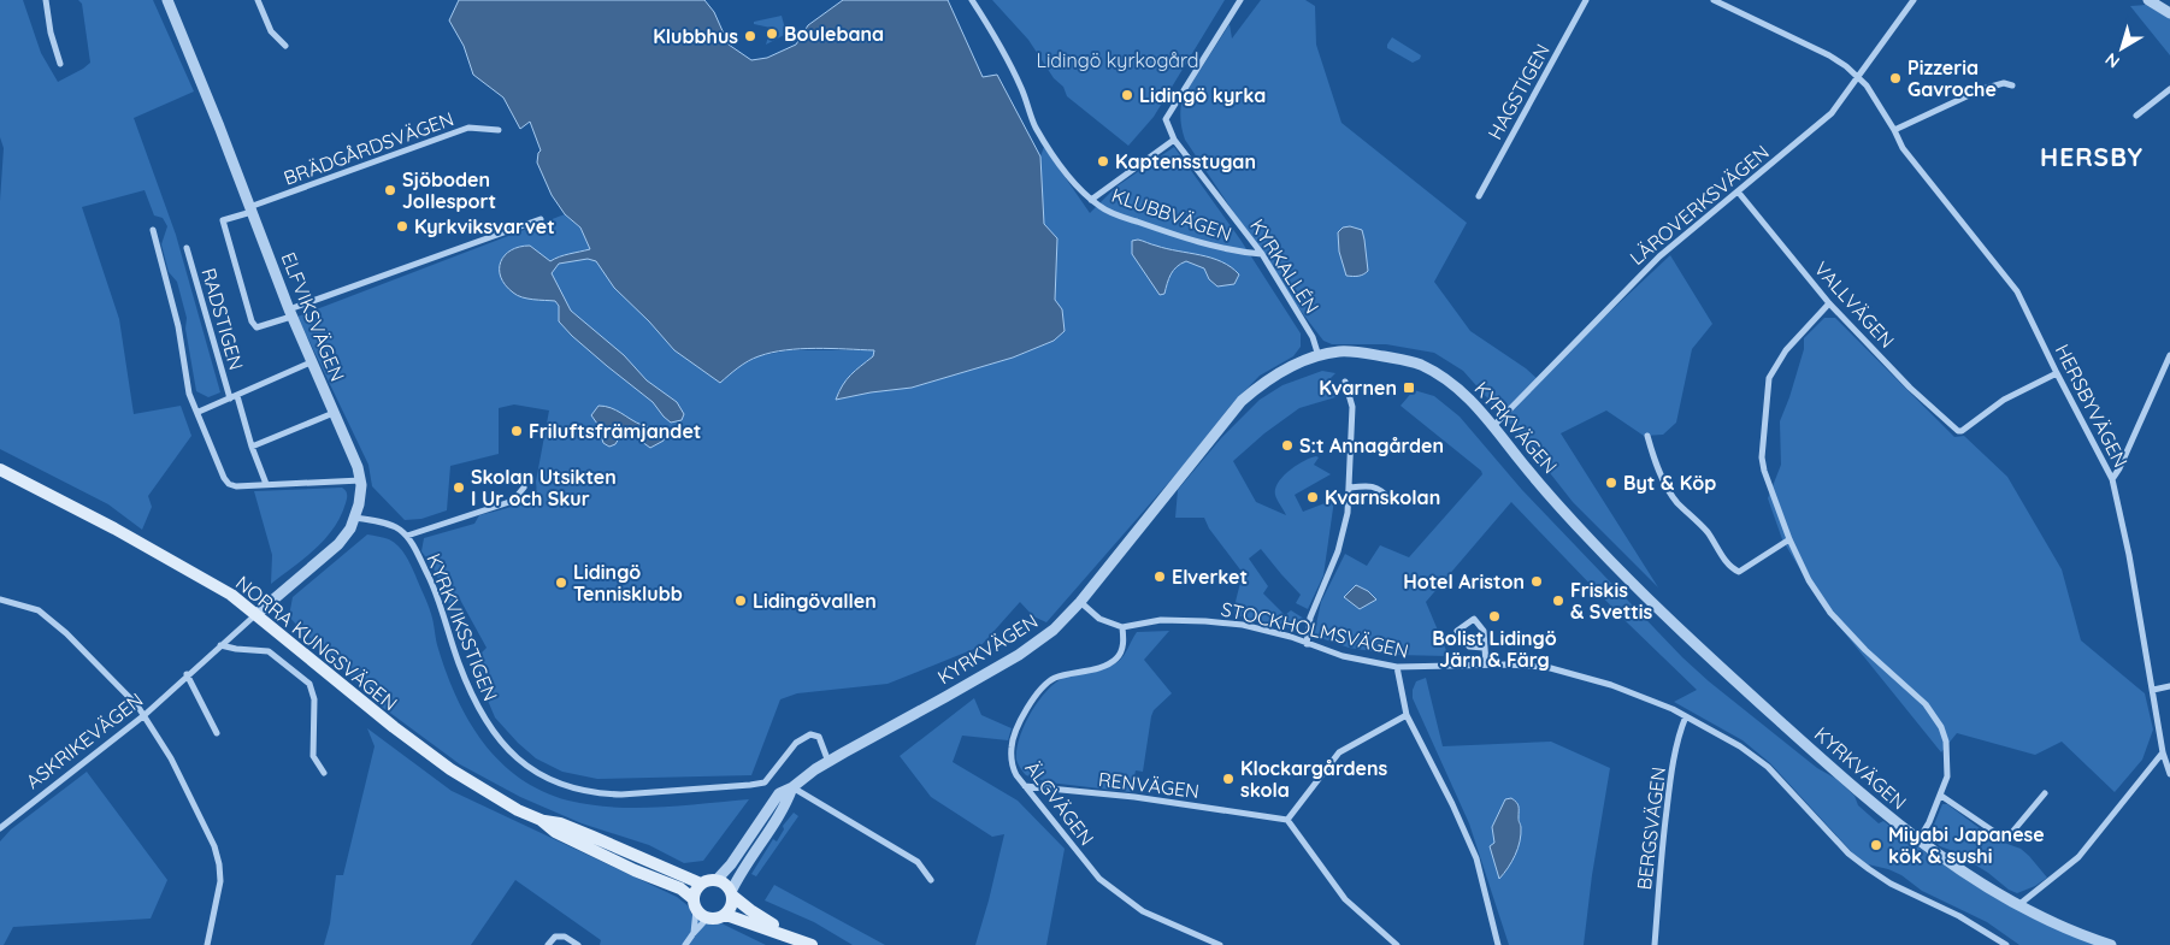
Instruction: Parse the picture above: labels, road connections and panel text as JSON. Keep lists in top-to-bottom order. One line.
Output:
{"streets":{"main road":["NORRA KUNGSVÄGEN"],"street":["HAGSTIGEN","BRÄDGÅRDSVÄGEN","LÄROVERKSVÄGEN","KLUBBVÄGEN","KYRKALLÉN","VALLVÄGEN","ELFVIKSVÄGEN","RADSTIGEN","HERSBYVÄGEN","KYRKVÄGEN","KYRKVIKSSTIGEN","STOCKHOLMSVÄGEN","ASKRIKEVÄGEN","RENVÄGEN","ÄLGVÄGEN","BERGSVÄGEN"]},"crossings":[["BRÄDGÅRDSVÄGEN","ELFVIKSVÄGEN"],["LÄROVERKSVÄGEN","VALLVÄGEN"],["LÄROVERKSVÄGEN","HERSBYVÄGEN"],["LÄROVERKSVÄGEN","KYRKVÄGEN"],["KLUBBVÄGEN","KYRKALLÉN"],["KYRKALLÉN","KYRKVÄGEN"],["VALLVÄGEN","HERSBYVÄGEN"],["ELFVIKSVÄGEN","KYRKVIKSSTIGEN"],["ELFVIKSVÄGEN","NORRA KUNGSVÄGEN"],["ELFVIKSVÄGEN","ASKRIKEVÄGEN"],["KYRKVÄGEN","KYRKVIKSSTIGEN"],["KYRKVÄGEN","NORRA KUNGSVÄGEN"],["STOCKHOLMSVÄGEN","ÄLGVÄGEN"],["STOCKHOLMSVÄGEN","BERGSVÄGEN"],["NORRA KUNGSVÄGEN","ASKRIKEVÄGEN"],["RENVÄGEN","ÄLGVÄGEN"]],"districts":["HERSBY"],"parks":["Lidingö kyrkogård"],"places":{"other":["Boulebana","Klubbhus","Pizzeria Gavroche","Lidingö kyrka","Kaptensstugan","Sjöboden Jollesport","Kyrkviksvarvet","Friluftsfrämjandet","S:t Annagården","Byt & Köp","Skolan Utsikten I Ur och Skur","Kvarnskolan","Elverket","Hotel Ariston","Lidingö Tennisklubb","Lidingövallen","Friskis & Svettis","Bolist Lidingö Järn & Färg","Klockargårdens skola","Miyabi Japanese kök & sushi"],"transit":["Kvarnen"]},"north":"bottom left"}
